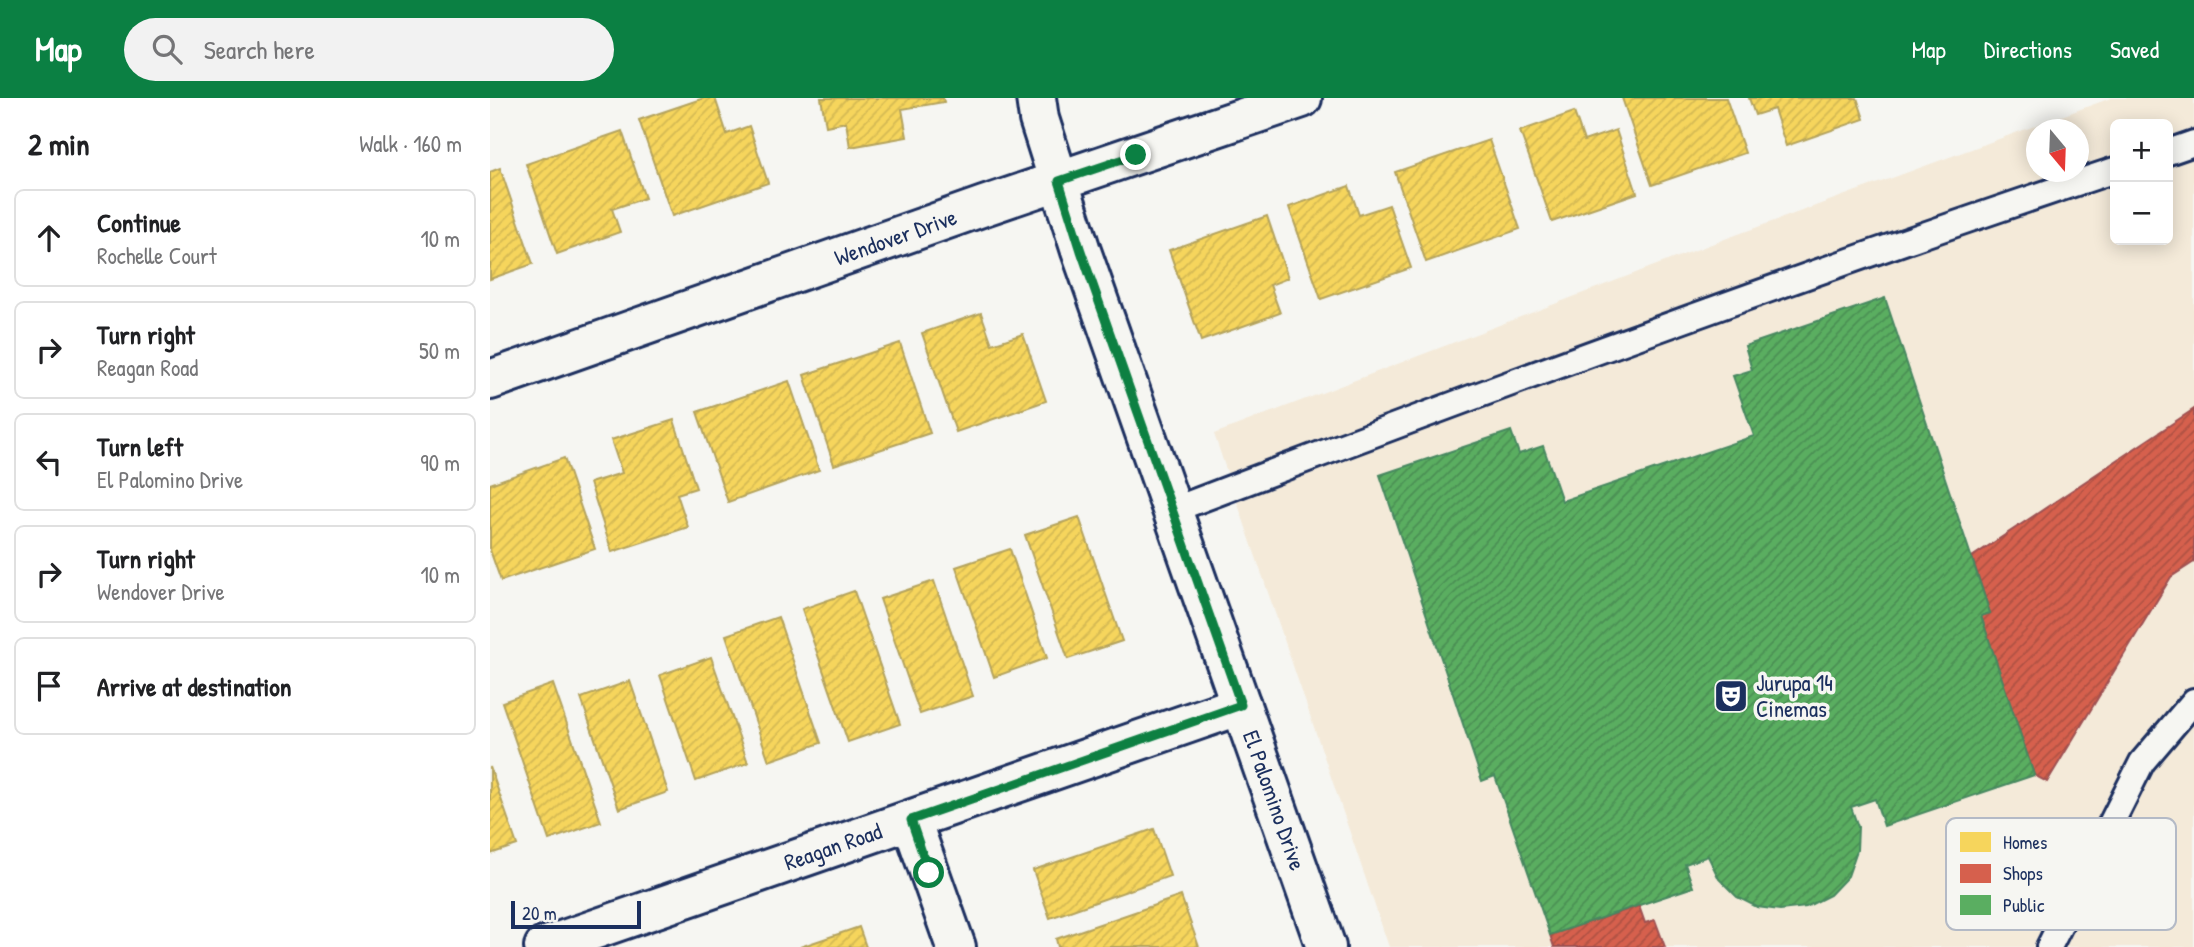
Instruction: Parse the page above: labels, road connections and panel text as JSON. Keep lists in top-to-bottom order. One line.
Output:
{"streets":{"street":["Wendover Drive","El Palomino Drive","Reagan Road"]},"crossings":[["Wendover Drive","El Palomino Drive"],["El Palomino Drive","Reagan Road"]],"places":{"theatre":["Jurupa 14 Cinemas"]},"legend":["Homes","Shops","Public"],"scale_bar":"20 m","north":"bottom","page":{"header":"Map","search":"Search here","nav":["Map","Directions","Saved"],"heading":["2 min","Walk · 160 m"],"map_buttons":["+","−"],"list":[["Continue","Rochelle Court","10 m"],["Turn right","Reagan Road","50 m"],["Turn left","El Palomino Drive","90 m"],["Turn right","Wendover Drive","10 m"],"Arrive at destination"],"scale":"20 m"}}
